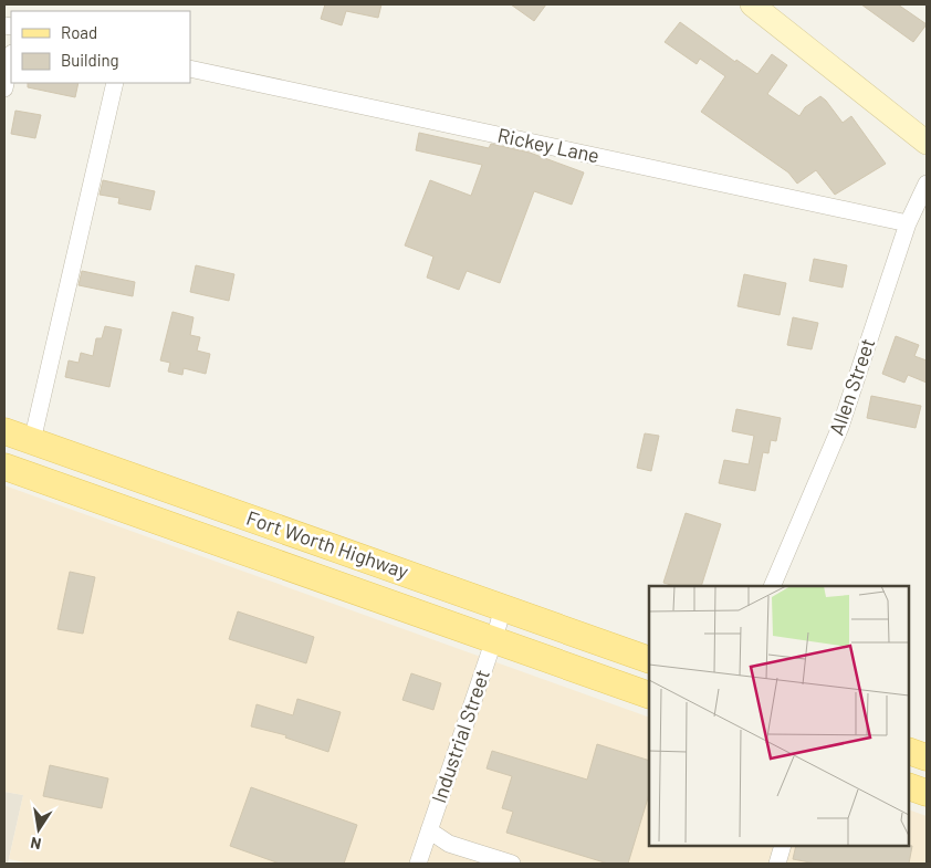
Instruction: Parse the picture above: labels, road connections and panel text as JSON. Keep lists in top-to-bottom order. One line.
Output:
{"streets":{"main road":["Fort Worth Highway"],"street":["Rickey Lane","Allen Street","Industrial Street"]},"crossings":[["Rickey Lane","Allen Street"],["Fort Worth Highway","Industrial Street"]],"legend":["Road","Building"],"north":"bottom"}
